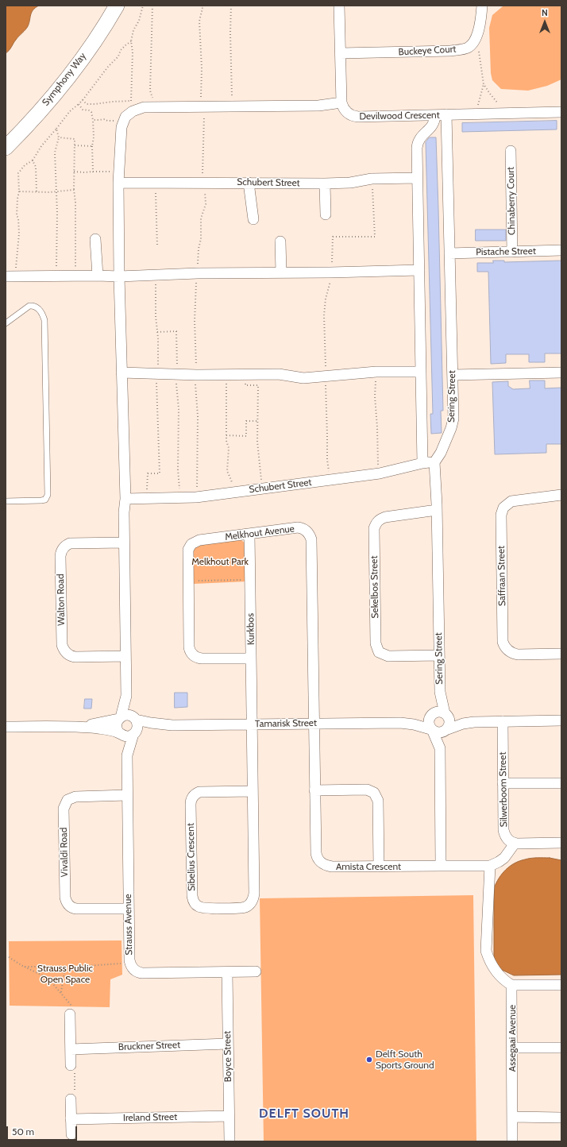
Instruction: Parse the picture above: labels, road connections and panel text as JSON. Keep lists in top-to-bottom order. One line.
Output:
{"streets":{"main road":["Symphony Way"],"street":["Buckeye Court","Devilwood Crescent","Schubert Street","Chinaberry Court","Pistache Street","Sering Street","Melkhout Avenue","Saffraan Street","Sekelbos Street","Walton Road","Kurkbos","Tamarisk Street","Silwerboom Street","Vivaldi Road","Sibelius Crescent","Amista Crescent","Strauss Avenue","Assegaai Avenue","Bruckner Street","Boyce Street","Ireland Street"]},"crossings":[["Devilwood Crescent","Sering Street"],["Schubert Street","Sering Street"],["Chinaberry Court","Pistache Street"],["Pistache Street","Sering Street"],["Sering Street","Sekelbos Street"],["Sering Street","Tamarisk Street"],["Melkhout Avenue","Kurkbos"],["Melkhout Avenue","Tamarisk Street"],["Melkhout Avenue","Amista Crescent"],["Kurkbos","Tamarisk Street"],["Kurkbos","Sibelius Crescent"],["Tamarisk Street","Sibelius Crescent"],["Tamarisk Street","Amista Crescent"],["Tamarisk Street","Strauss Avenue"],["Vivaldi Road","Strauss Avenue"],["Strauss Avenue","Boyce Street"],["Bruckner Street","Boyce Street"],["Boyce Street","Ireland Street"]],"districts":["DELFT SOUTH"],"parks":["Melkhout Park","Strauss Public Open Space"],"places":["Delft South Sports Ground"],"scale_bar":"50 m","north":"top"}
